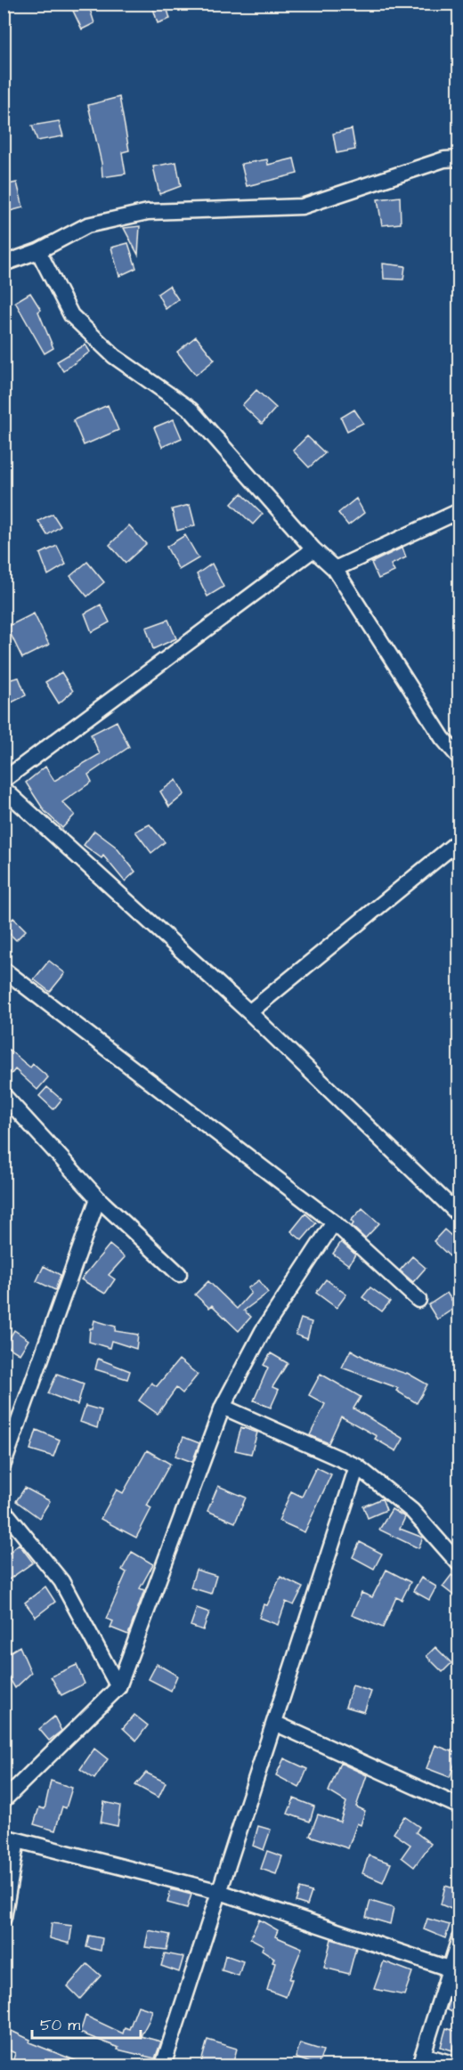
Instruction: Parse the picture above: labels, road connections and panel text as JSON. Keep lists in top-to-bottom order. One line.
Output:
{"scale_bar":"50 m"}
